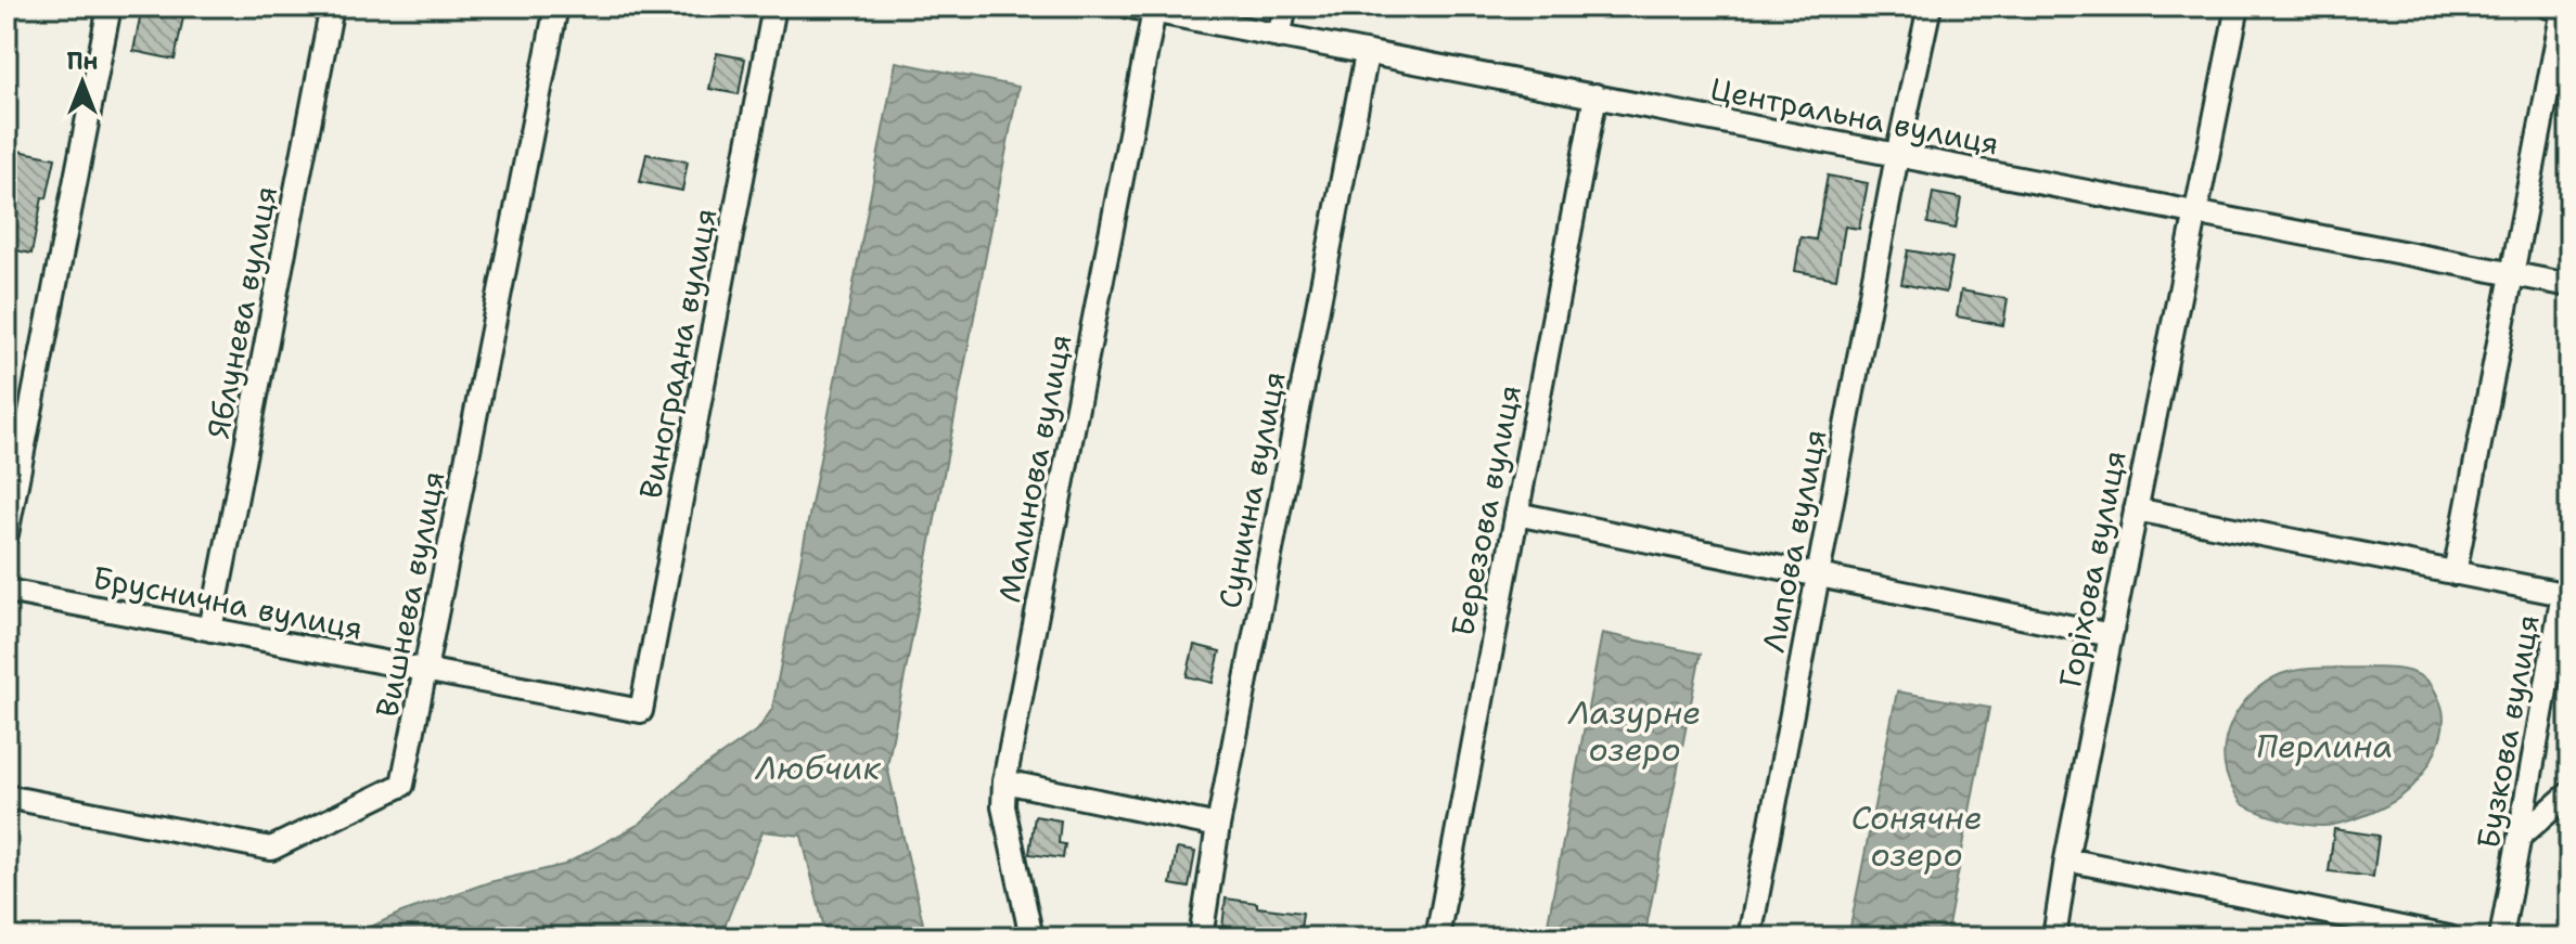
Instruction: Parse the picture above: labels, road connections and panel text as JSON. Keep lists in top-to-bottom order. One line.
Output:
{"streets":{"street":["Центральна вулиця","Яблунева вулиця","Виноградна вулиця","Малинова вулиця","Сунична вулиця","Березова вулиця","Липова вулиця","Горіхова вулиця","Вишнева вулиця","Бруснична вулиця","Бузкова вулиця"]},"crossings":[["Центральна вулиця","Малинова вулиця"],["Центральна вулиця","Сунична вулиця"],["Центральна вулиця","Березова вулиця"],["Центральна вулиця","Липова вулиця"],["Центральна вулиця","Горіхова вулиця"],["Яблунева вулиця","Бруснична вулиця"],["Виноградна вулиця","Бруснична вулиця"],["Горіхова вулиця","Бузкова вулиця"],["Вишнева вулиця","Бруснична вулиця"]],"water":["Лазурне озеро","Перлина","Любчик","Сонячне озеро"],"north":"top"}
